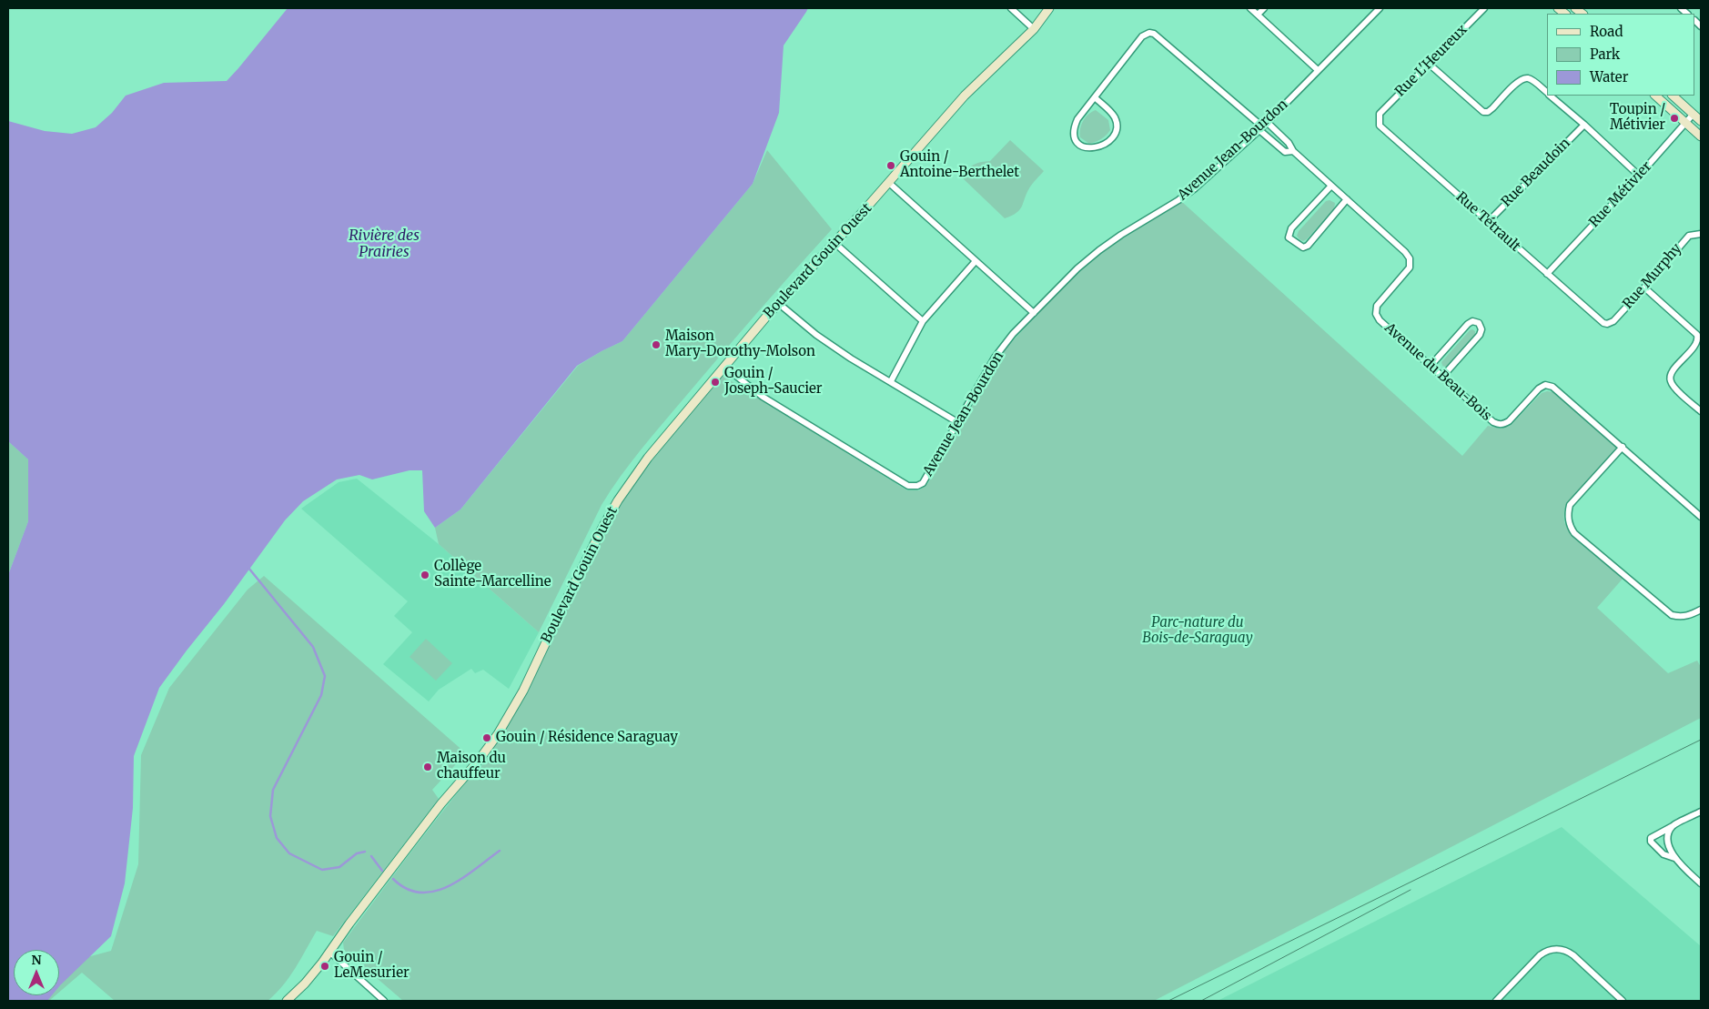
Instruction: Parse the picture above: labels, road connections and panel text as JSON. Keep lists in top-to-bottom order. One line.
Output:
{"streets":{"street":["Rue L'Heureux","Avenue Jean-Bourdon","Rue Beaudoin","Rue Métivier","Rue Tétrault","Boulevard Gouin Ouest","Rue Murphy","Avenue du Beau-Bois"]},"crossings":[["Rue L'Heureux","Rue Tétrault"],["Avenue Jean-Bourdon","Boulevard Gouin Ouest"],["Avenue Jean-Bourdon","Avenue du Beau-Bois"],["Rue Beaudoin","Rue Tétrault"],["Rue Métivier","Rue Tétrault"],["Rue Tétrault","Rue Murphy"]],"water":["Rivière des Prairies"],"parks":["Parc-nature du Bois-de-Saraguay"],"places":["Toupin / Métivier","Gouin / Antoine-Berthelet","Maison Mary-Dorothy-Molson","Gouin / Joseph-Saucier","Collège Sainte-Marcelline","Gouin / Résidence Saraguay","Maison du chauffeur","Gouin / LeMesurier"],"legend":["Road","Park","Water"],"north":"top"}
